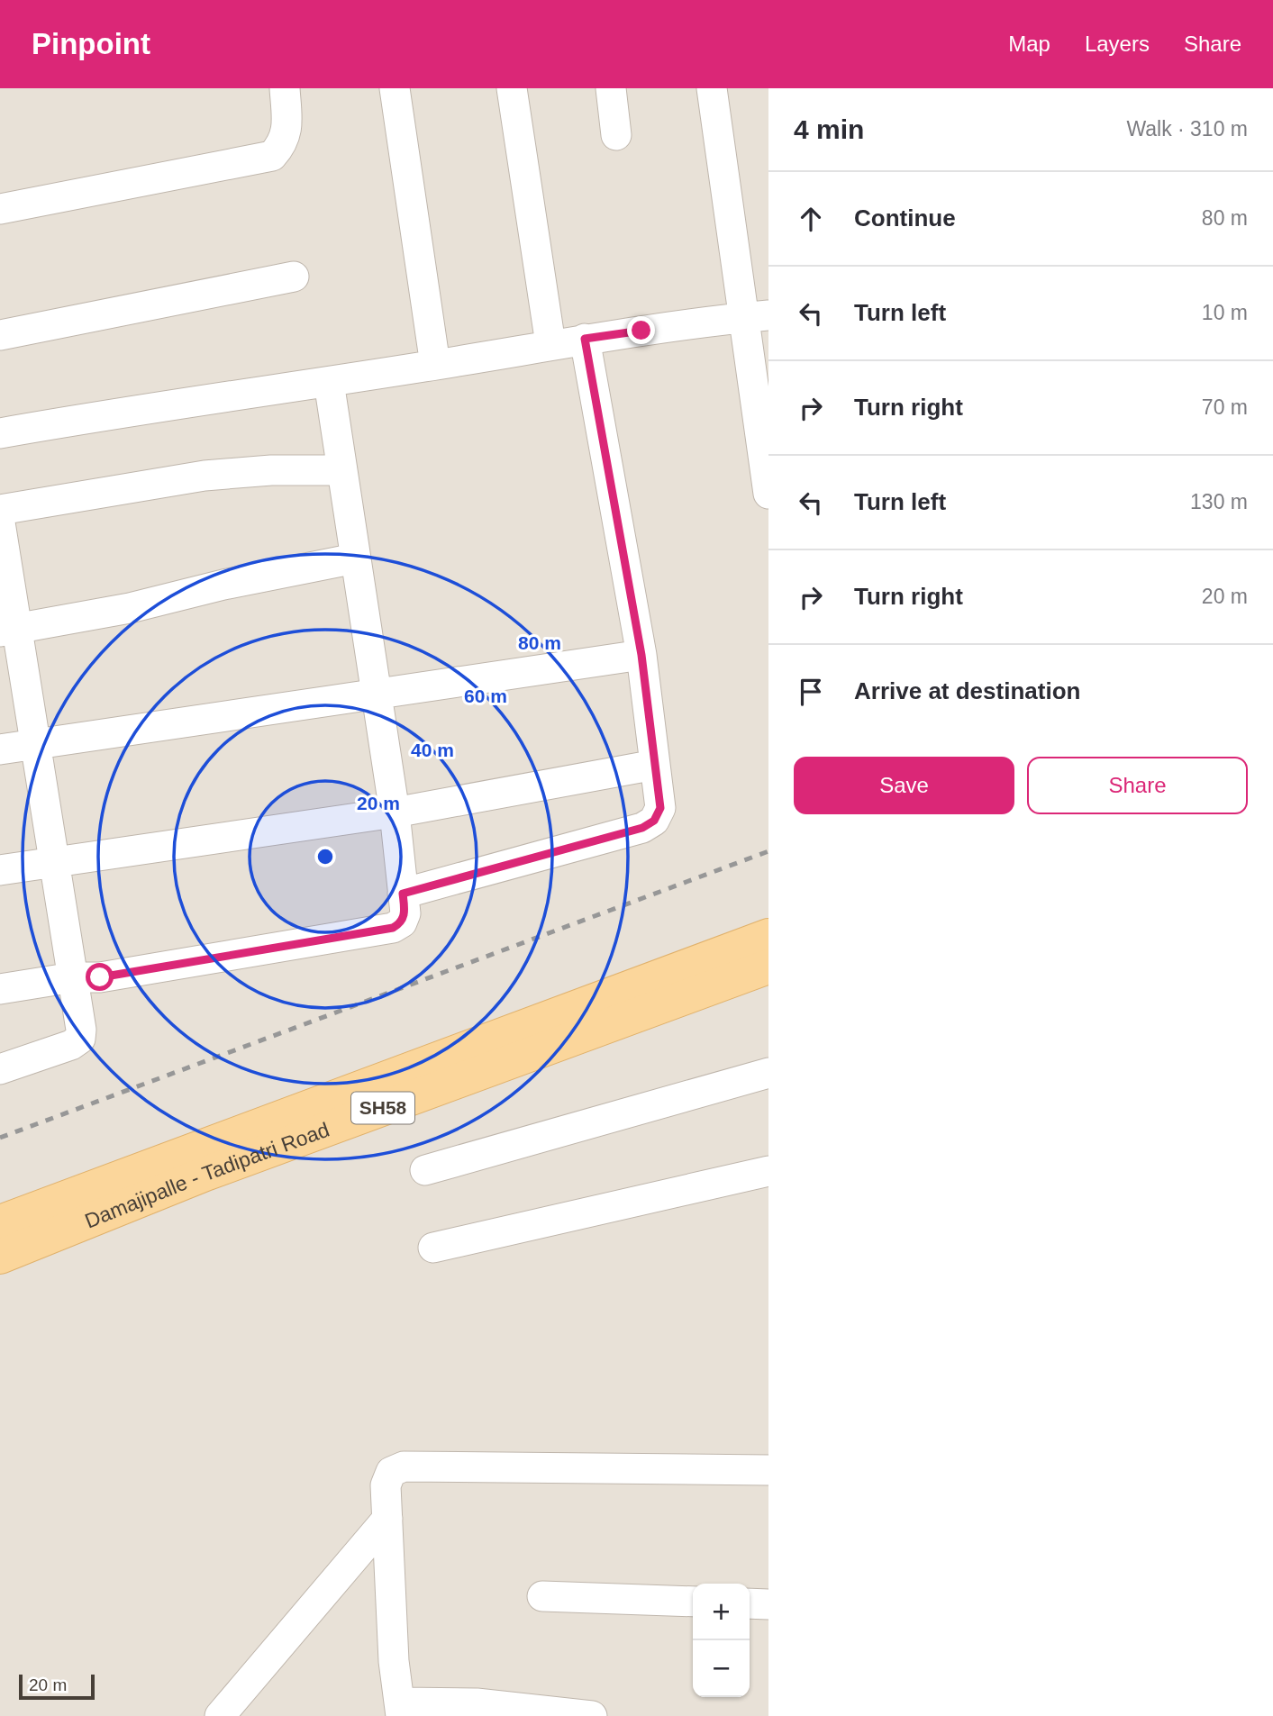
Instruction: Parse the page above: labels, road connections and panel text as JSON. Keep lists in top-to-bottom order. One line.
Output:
{"streets":{"main road":["SH58","Damajipalle - Tadipatri Road"]},"scale_bar":"20 m","page":{"header":"Pinpoint","nav":["Map","Layers","Share"],"heading":["4 min","Walk · 310 m"],"list":[["Continue","80 m"],["Turn left","10 m"],["Turn right","70 m"],["Turn left","130 m"],["Turn right","20 m"],"Arrive at destination"],"buttons":["Save","Share"],"map_buttons":["+","−"],"scale":"20 m"},"rings":["80 m","60 m","40 m","20 m"]}
